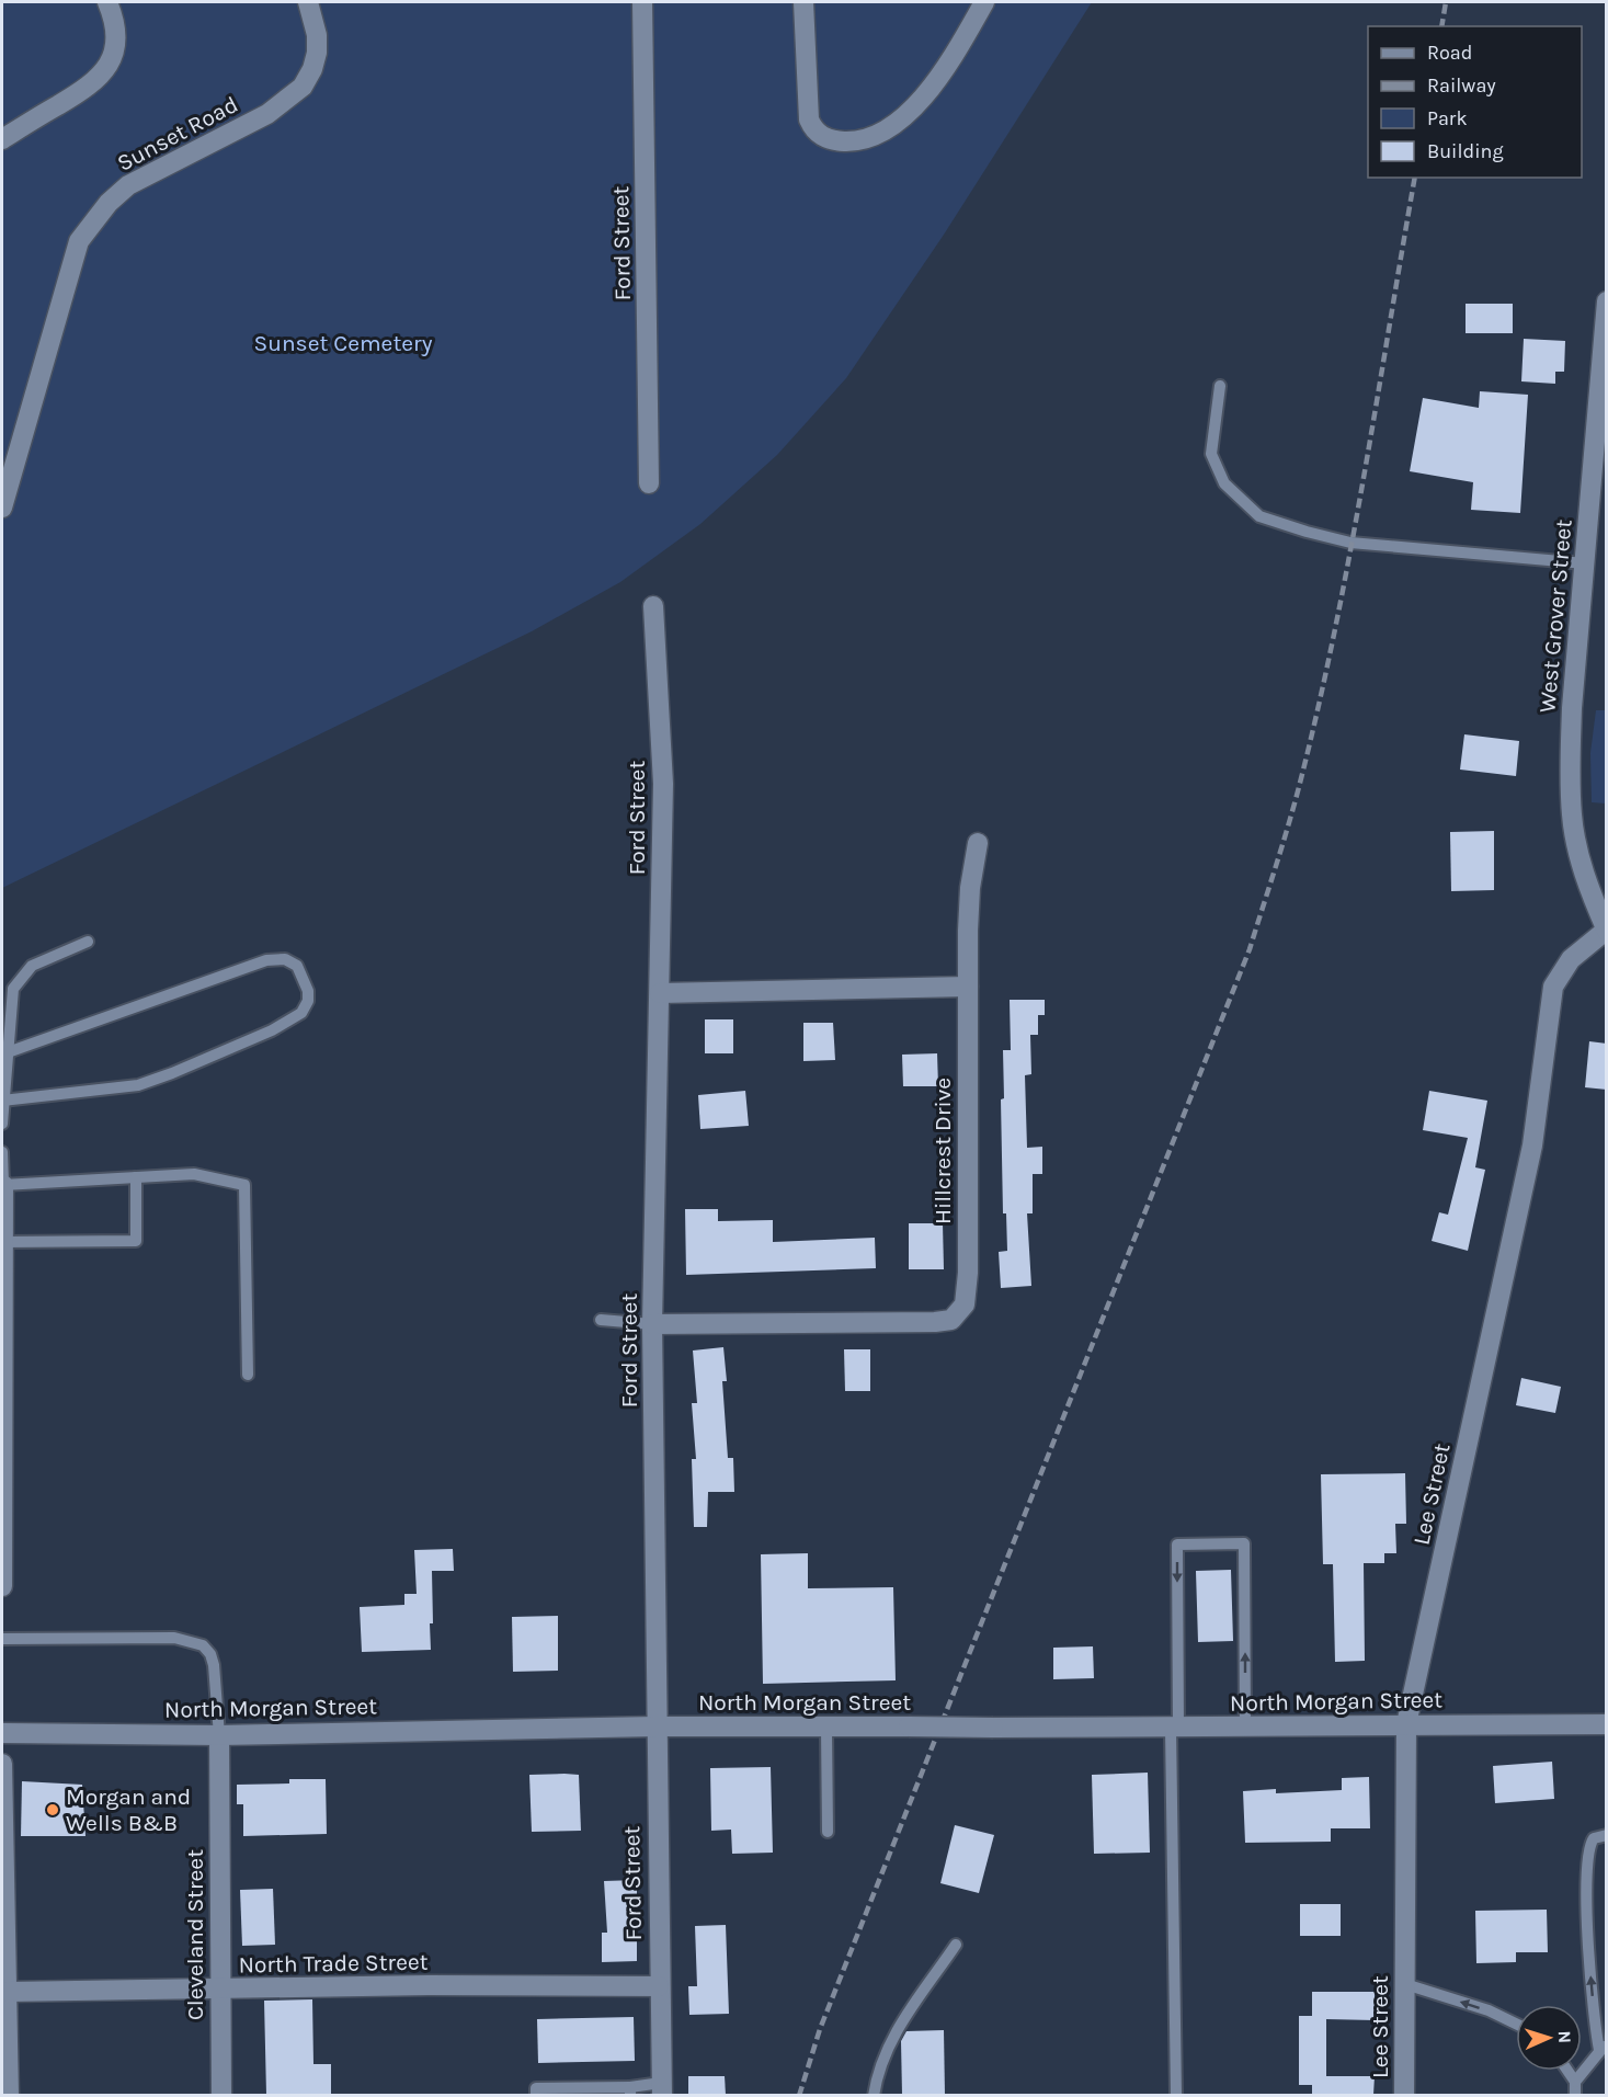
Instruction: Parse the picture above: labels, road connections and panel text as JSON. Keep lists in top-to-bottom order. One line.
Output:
{"streets":{"street":["Sunset Road","Ford Street","West Grover Street","Hillcrest Drive","Lee Street","North Morgan Street","Cleveland Street","North Trade Street"]},"crossings":[["Ford Street","Hillcrest Drive"],["Ford Street","North Morgan Street"],["Ford Street","North Trade Street"],["West Grover Street","Lee Street"],["Lee Street","North Morgan Street"],["North Morgan Street","Cleveland Street"],["Cleveland Street","North Trade Street"]],"parks":["Sunset Cemetery"],"places":["Morgan and Wells B&B"],"legend":["Road","Railway","Park","Building"],"north":"right"}
